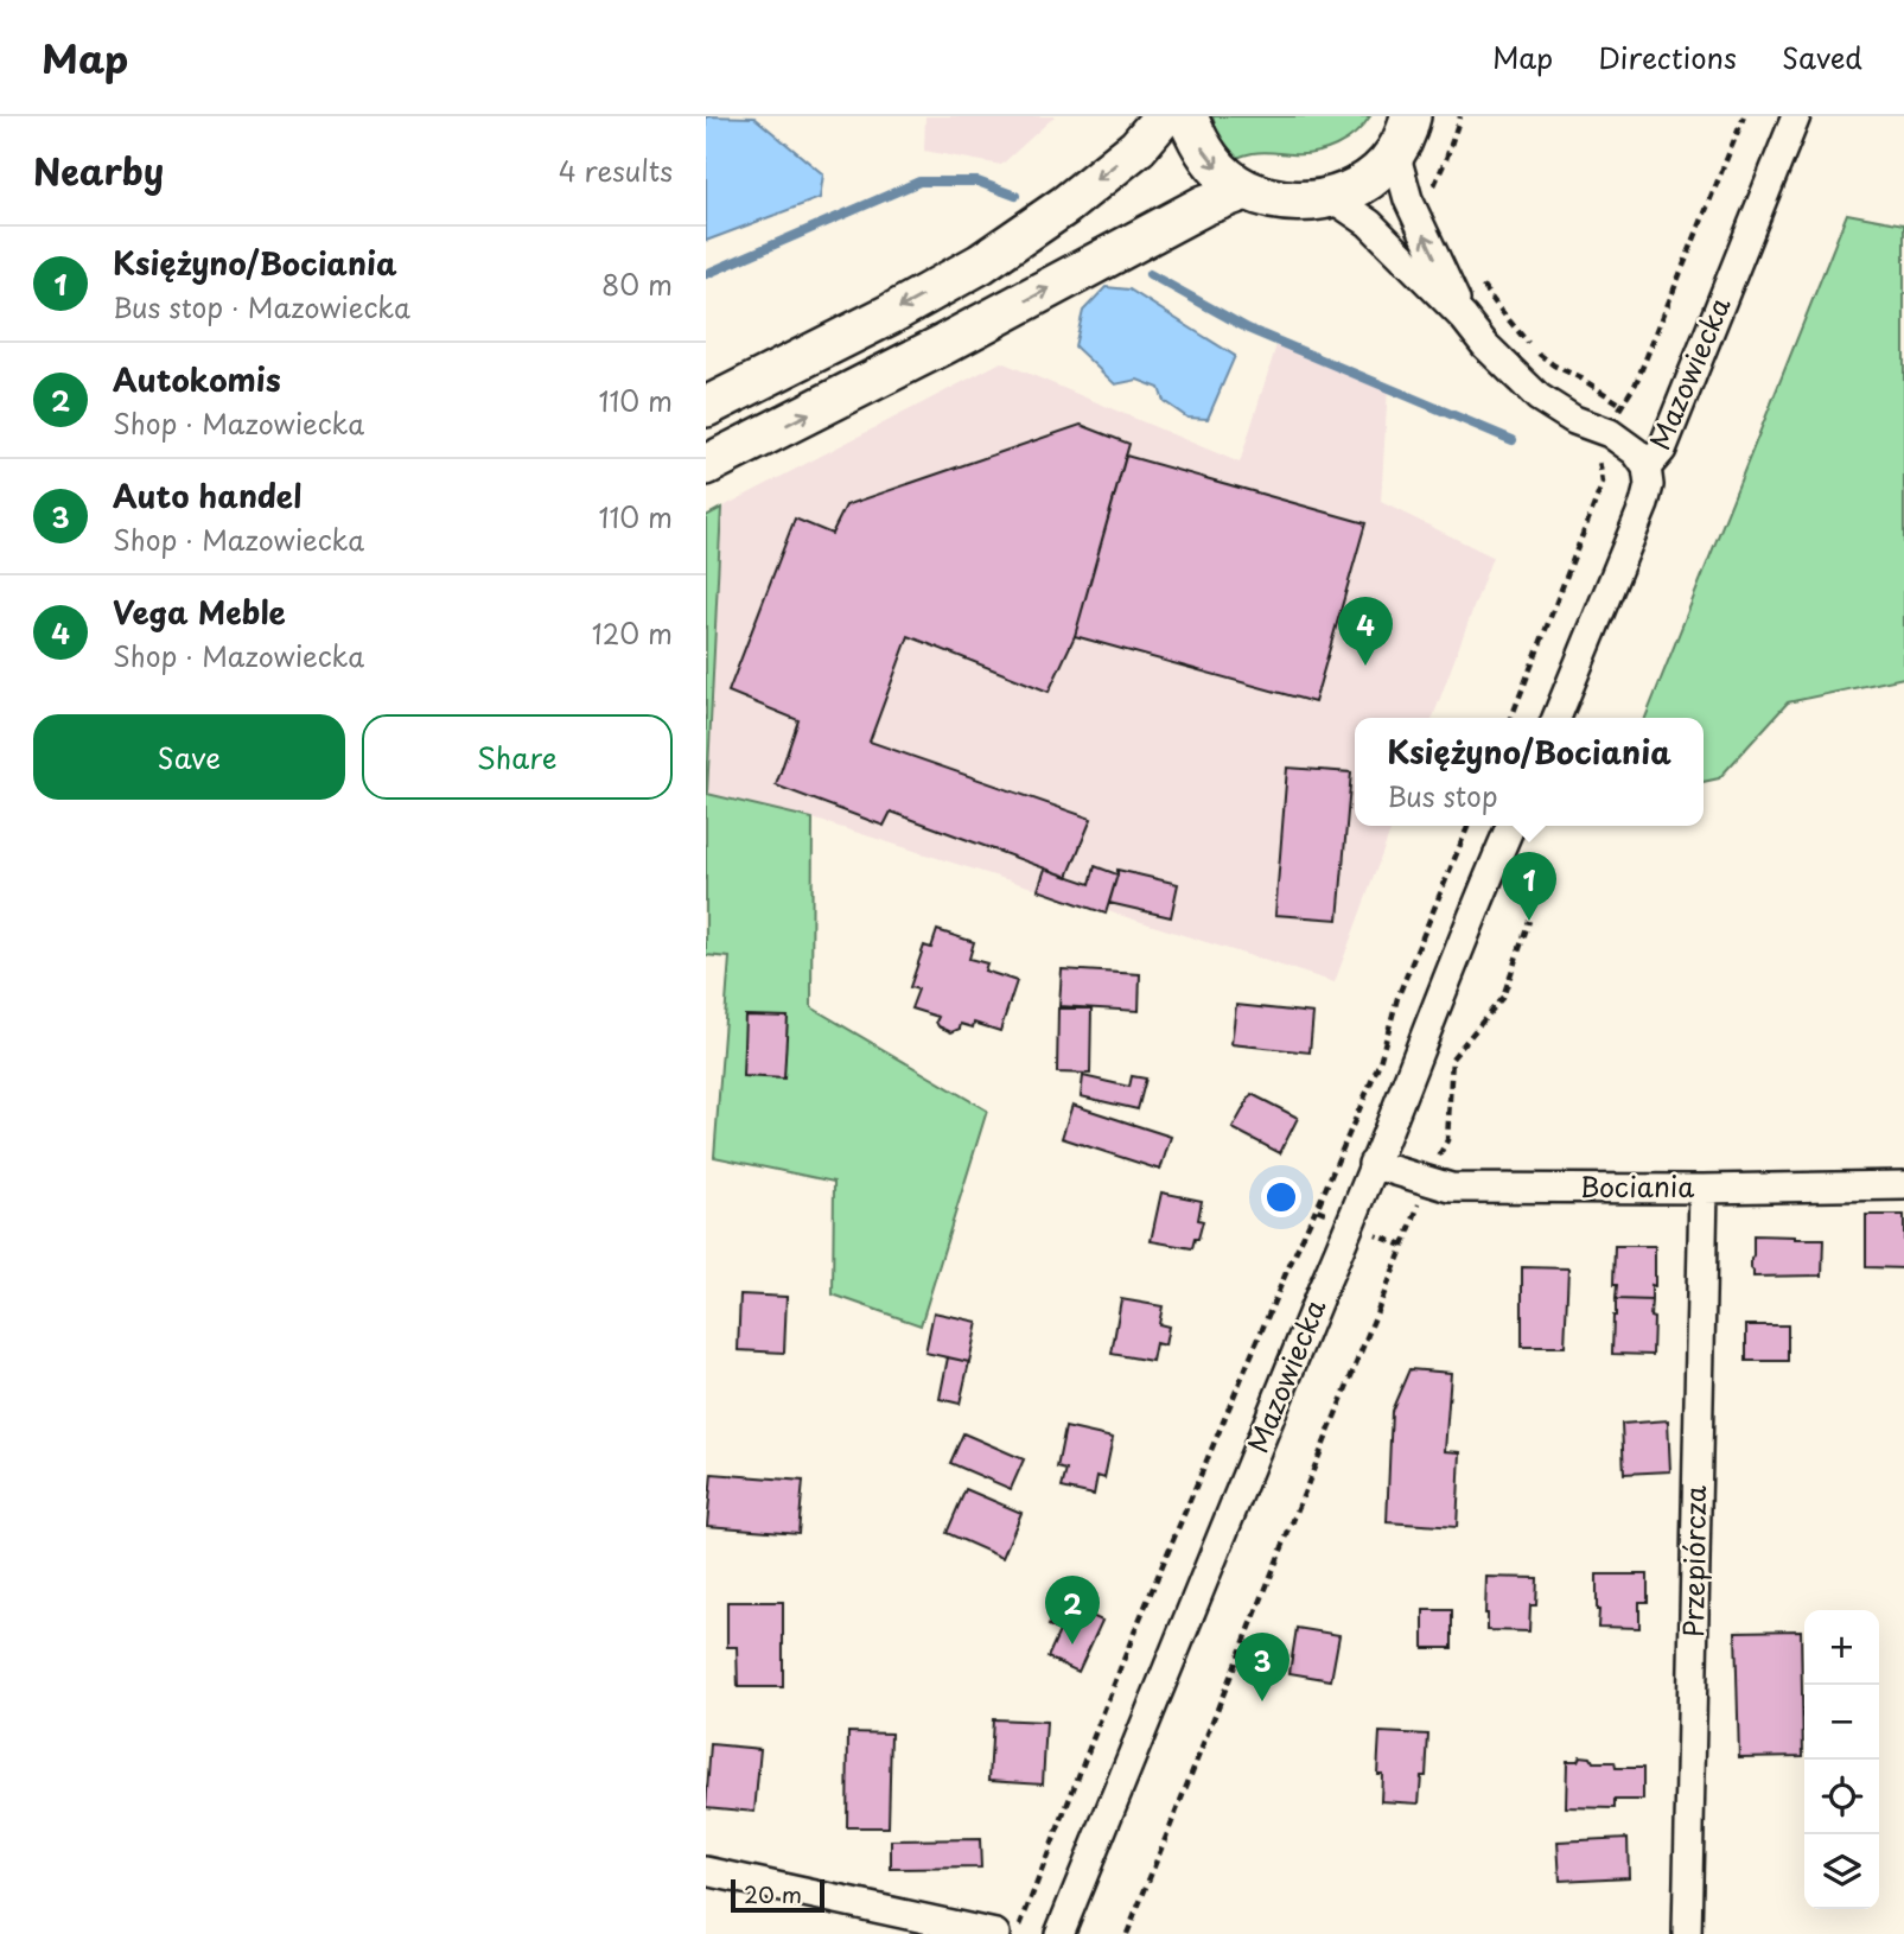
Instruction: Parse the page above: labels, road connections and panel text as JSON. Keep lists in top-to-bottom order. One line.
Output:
{"streets":{"street":["Mazowiecka","Bociania","Przepiórcza"]},"crossings":[["Mazowiecka","Bociania"],["Bociania","Przepiórcza"]],"scale_bar":"20 m","page":{"header":"Map","nav":["Map","Directions","Saved"],"heading":["Nearby","4 results"],"list":[{"mark":"1","name":"Księżyno/Bociania","note":"Bus stop · Mazowiecka","value":"80 m"},{"mark":"2","name":"Autokomis","note":"Shop · Mazowiecka","value":"110 m"},{"mark":"3","name":"Auto handel","note":"Shop · Mazowiecka","value":"110 m"},{"mark":"4","name":"Vega Meble","note":"Shop · Mazowiecka","value":"120 m"}],"pins":["4","1","2","3"],"buttons":["Save","Share"],"popup":["Księżyno/Bociania","Bus stop"],"map_buttons":["+","−"],"scale":"20 m"}}
